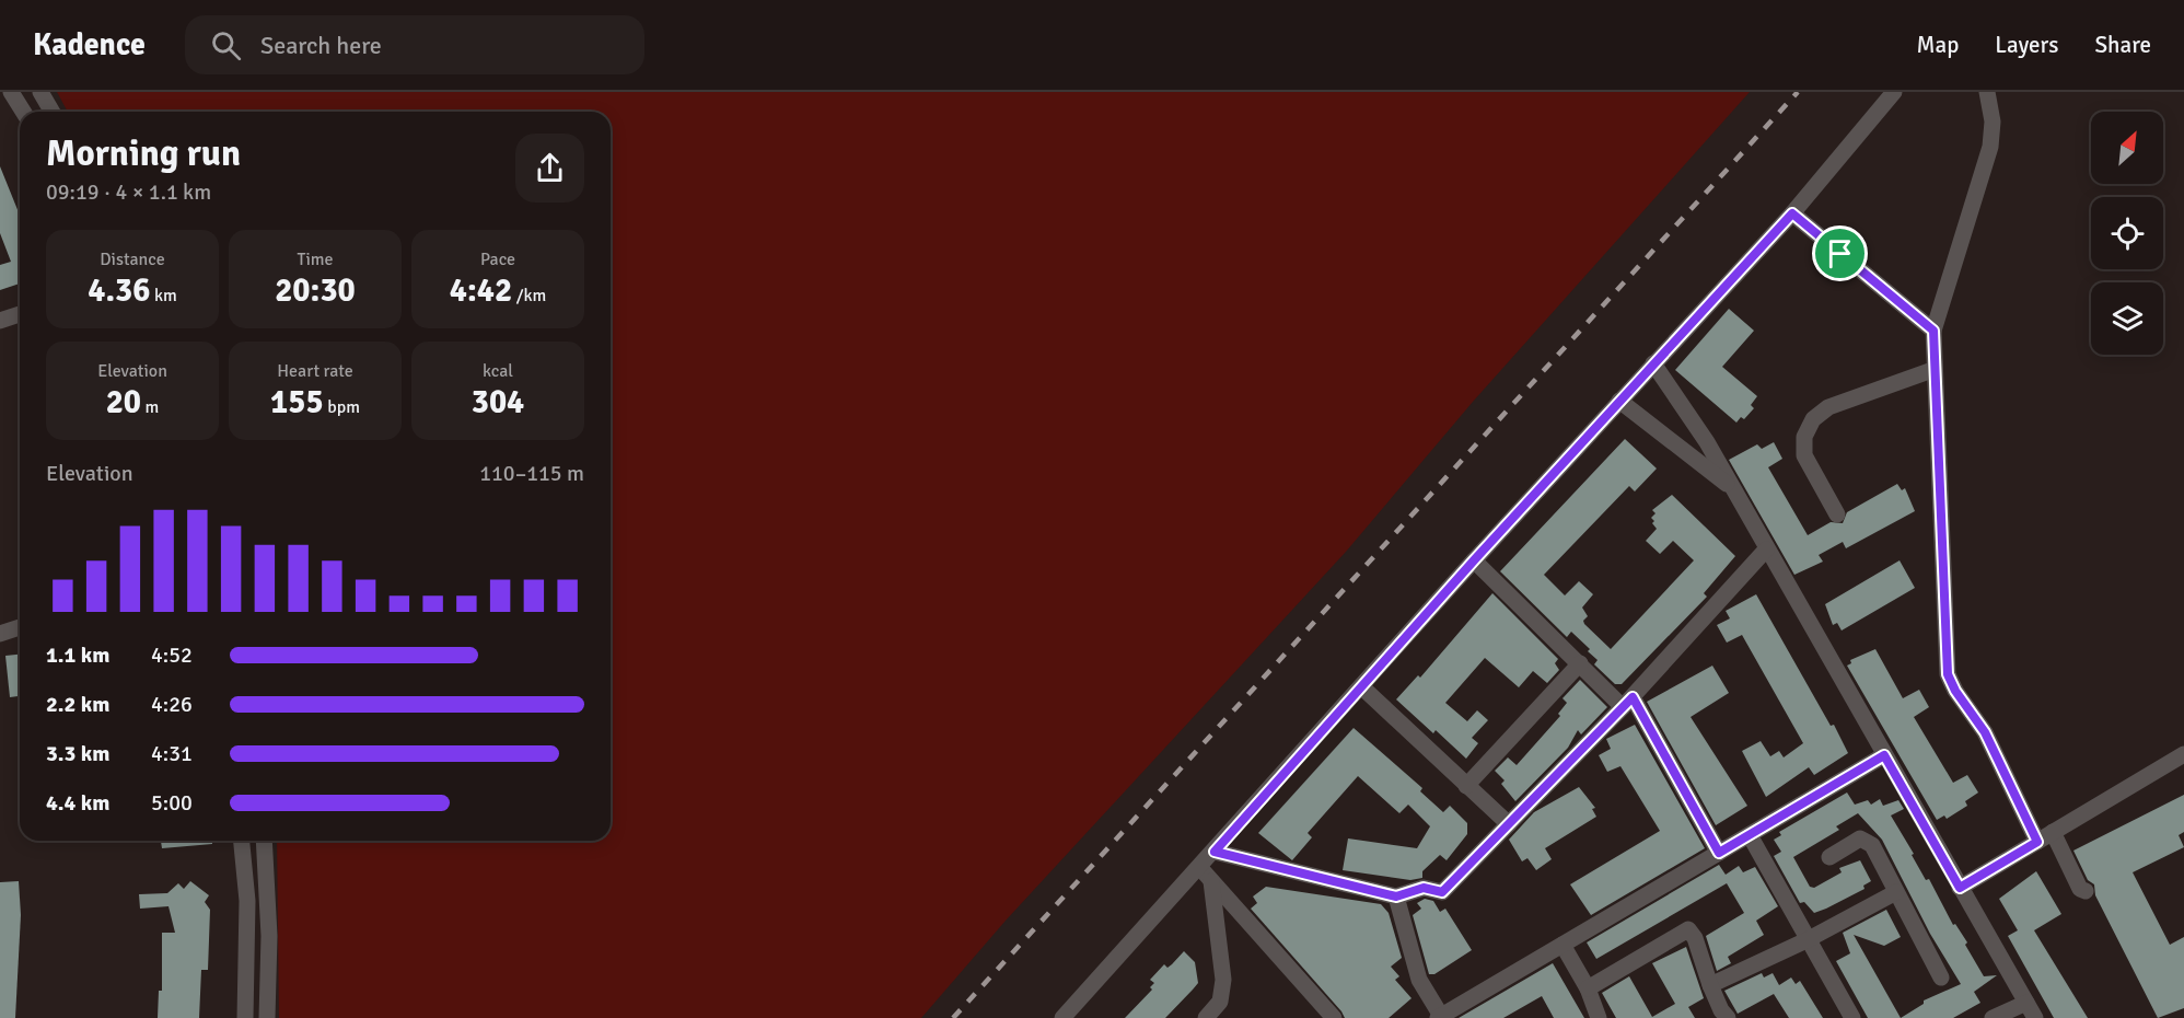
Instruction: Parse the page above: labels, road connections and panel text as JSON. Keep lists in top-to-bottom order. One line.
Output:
{"north":"top right","page":{"header":"Kadence","search":"Search here","nav":["Map","Layers","Share"],"heading":["Morning run","09:19 · 4 × 1.1 km"],"stats":[["Distance","4.36 km"],["Time","20:30"],["Pace","4:42 /km"],["Elevation","20 m"],["Heart rate","155 bpm"],["kcal","304"]],"chart":["Elevation","110–115 m"],"list":[{"name":"1.1 km","note":"4:52"},{"name":"2.2 km","note":"4:26"},{"name":"3.3 km","note":"4:31"},{"name":"4.4 km","note":"5:00"}]}}
